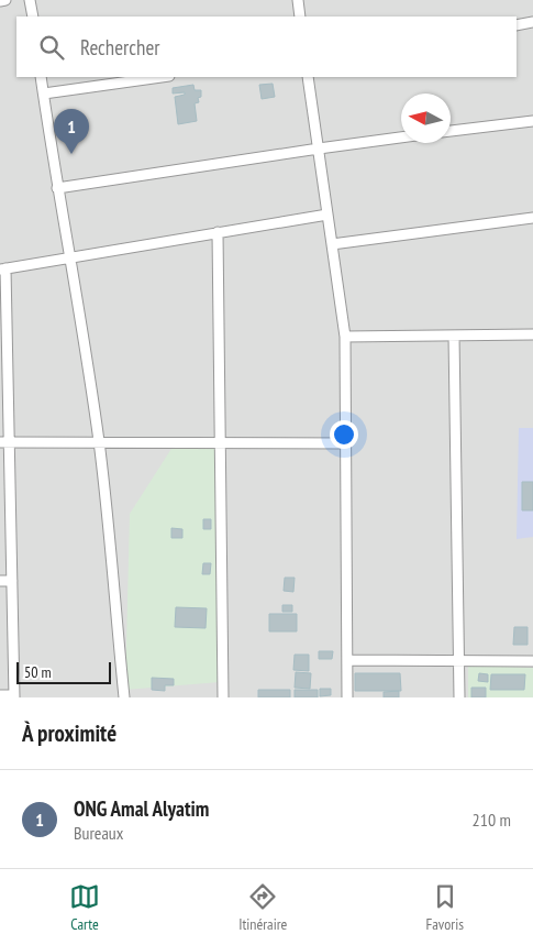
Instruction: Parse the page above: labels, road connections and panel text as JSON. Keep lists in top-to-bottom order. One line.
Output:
{"scale_bar":"50 m","north":"left","page":{"search":"Rechercher","pins":"1","scale":"50 m","heading":"À proximité","list":[{"mark":"1","name":"ONG Amal Alyatim","note":"Bureaux","value":"210 m"}],"nav":["Carte","Itinéraire","Favoris"]}}
